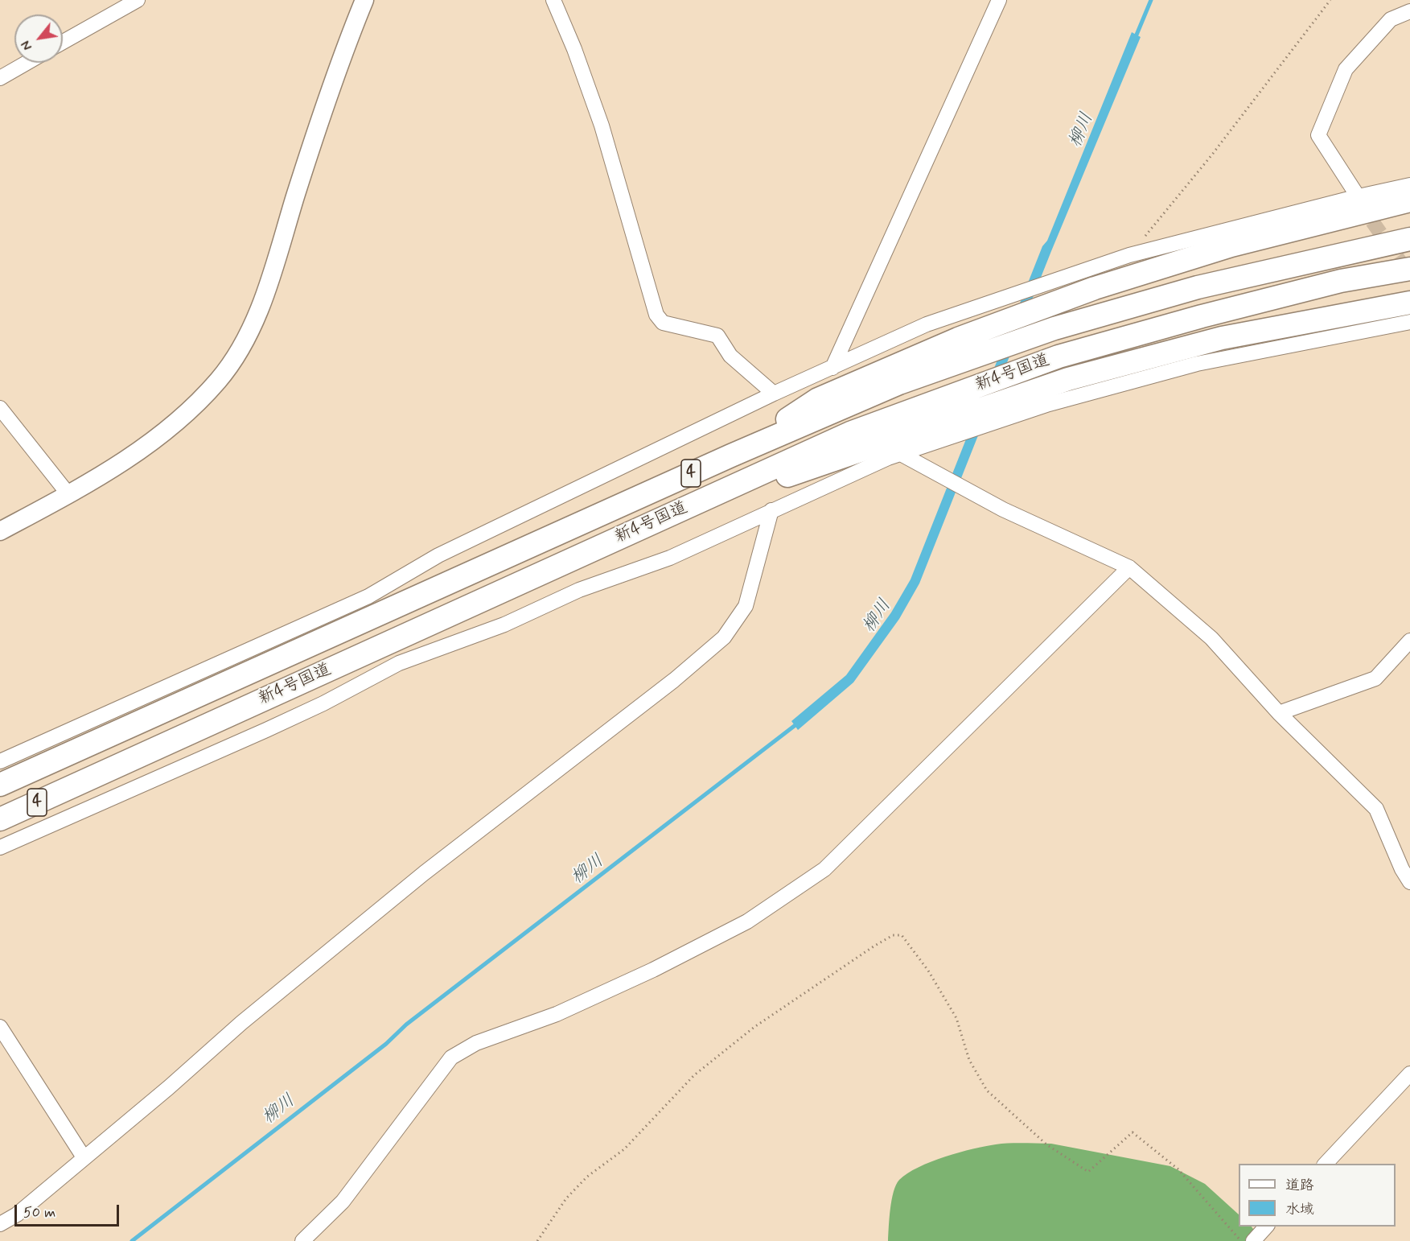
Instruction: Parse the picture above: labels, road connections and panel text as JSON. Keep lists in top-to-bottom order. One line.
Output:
{"streets":{"highway":["新4号国道","4"]},"water":["柳川"],"legend":["道路","水域"],"scale_bar":"50 m","north":"bottom left"}
